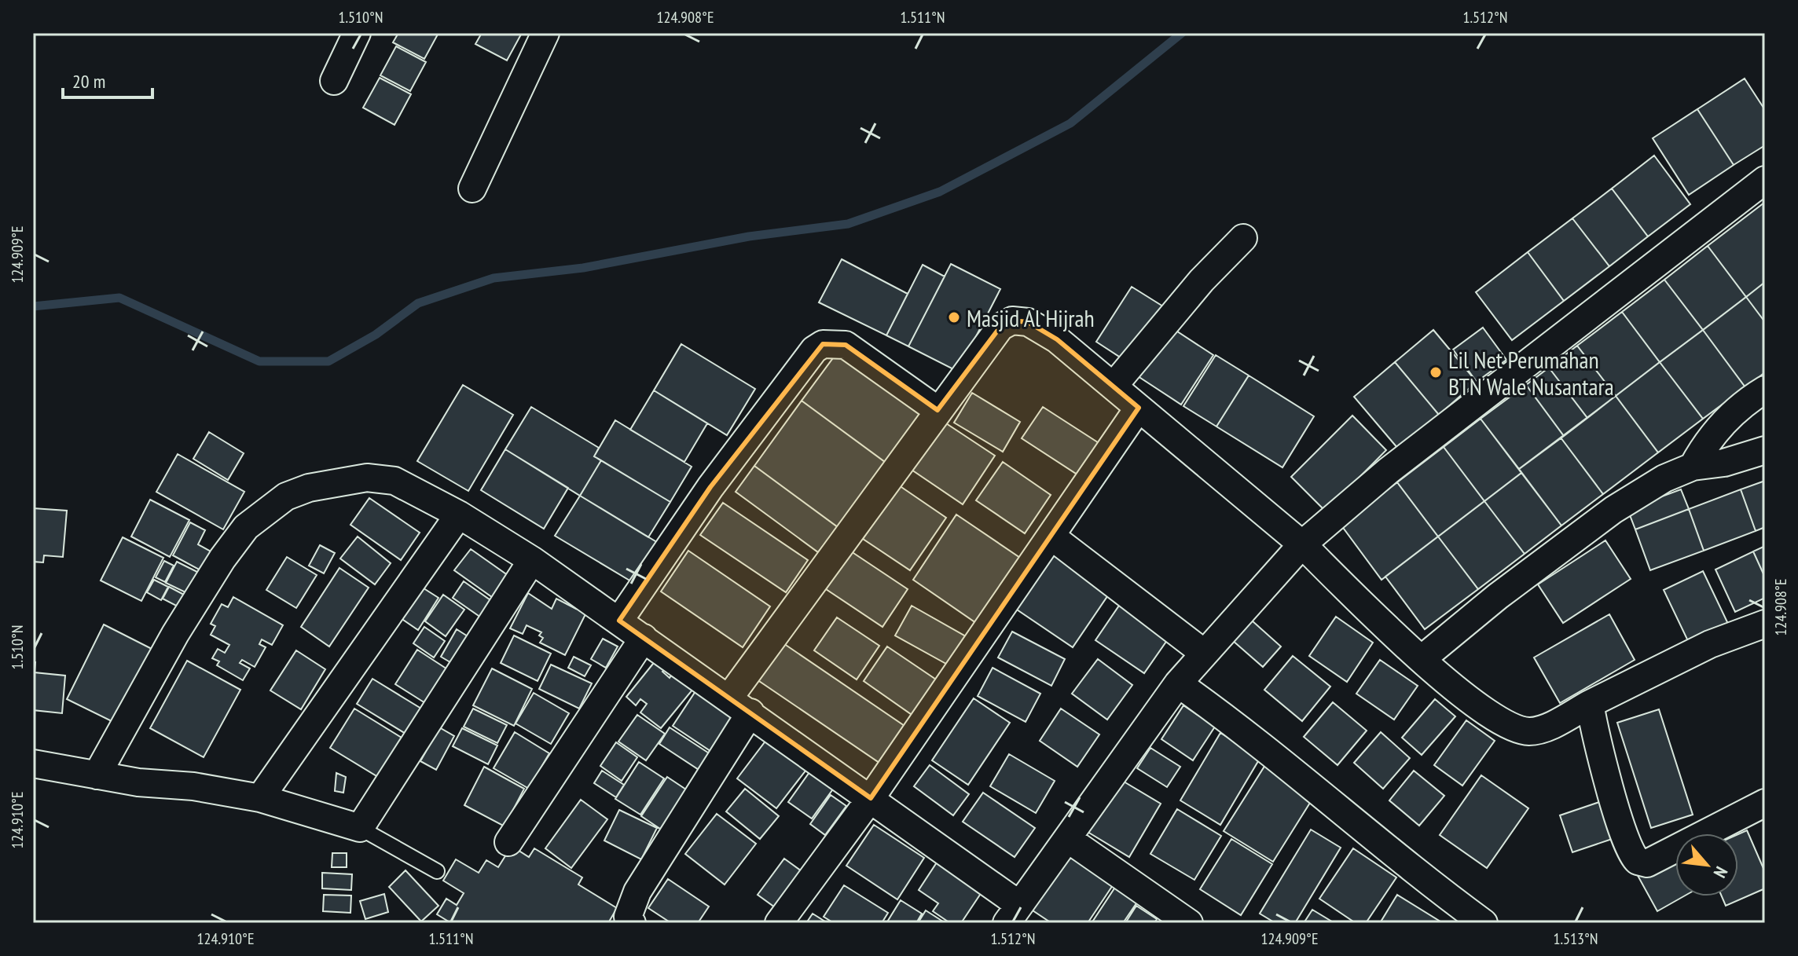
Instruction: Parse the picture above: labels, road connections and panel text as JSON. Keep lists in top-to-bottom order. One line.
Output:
{"places":["Masjid Al Hijrah","Lil Net Perumahan BTN Wale Nusantara"],"scale_bar":"20 m","north":"bottom right","coordinates":["1.510°N","124.908°E","1.511°N","1.512°N","124.909°E","124.910°E","1.513°N"]}
